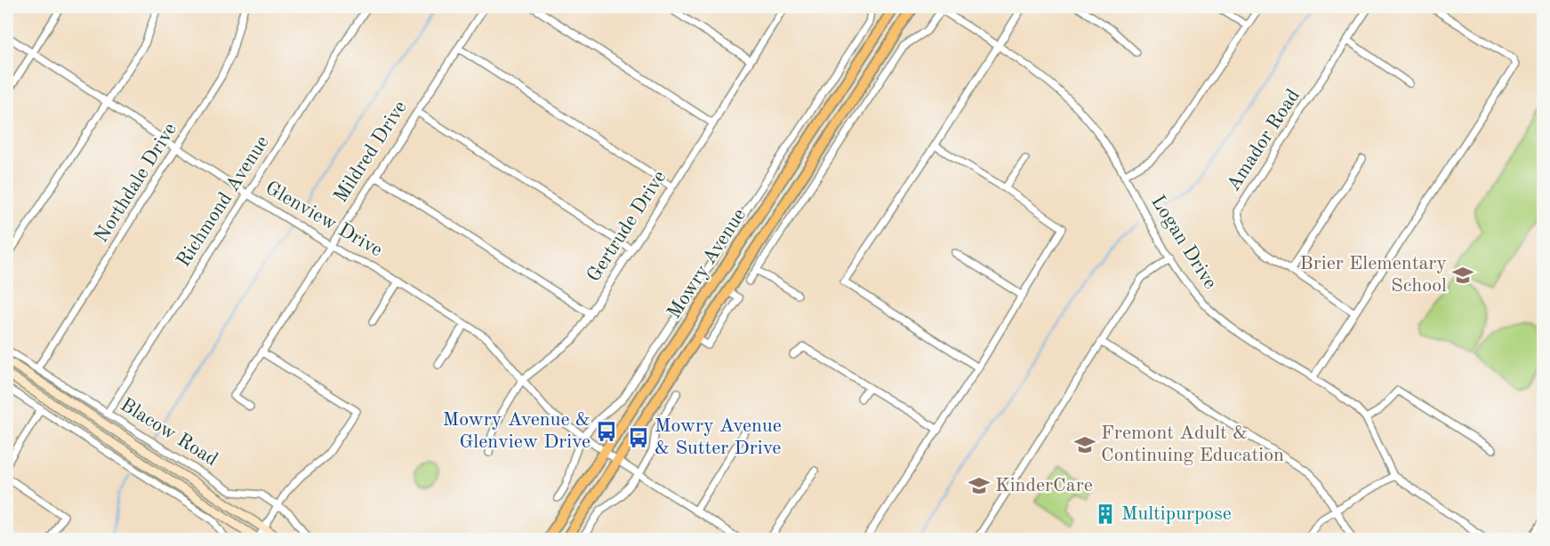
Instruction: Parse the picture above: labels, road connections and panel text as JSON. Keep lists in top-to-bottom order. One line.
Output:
{"streets":{"main road":["Mowry Avenue","Blacow Road"],"street":["Amador Road","Mildred Drive","Northdale Drive","Richmond Avenue","Glenview Drive","Gertrude Drive","Logan Drive"]},"crossings":[["Mildred Drive","Glenview Drive"],["Northdale Drive","Glenview Drive"],["Northdale Drive","Blacow Road"],["Richmond Avenue","Glenview Drive"],["Richmond Avenue","Blacow Road"],["Glenview Drive","Gertrude Drive"],["Glenview Drive","Mowry Avenue"]],"places":{"school or university":["Brier Elementary School","Fremont Adult & Continuing Education","KinderCare"],"bus stop":["Mowry Avenue & Glenview Drive","Mowry Avenue & Sutter Drive"],"building":["Multipurpose"]}}
